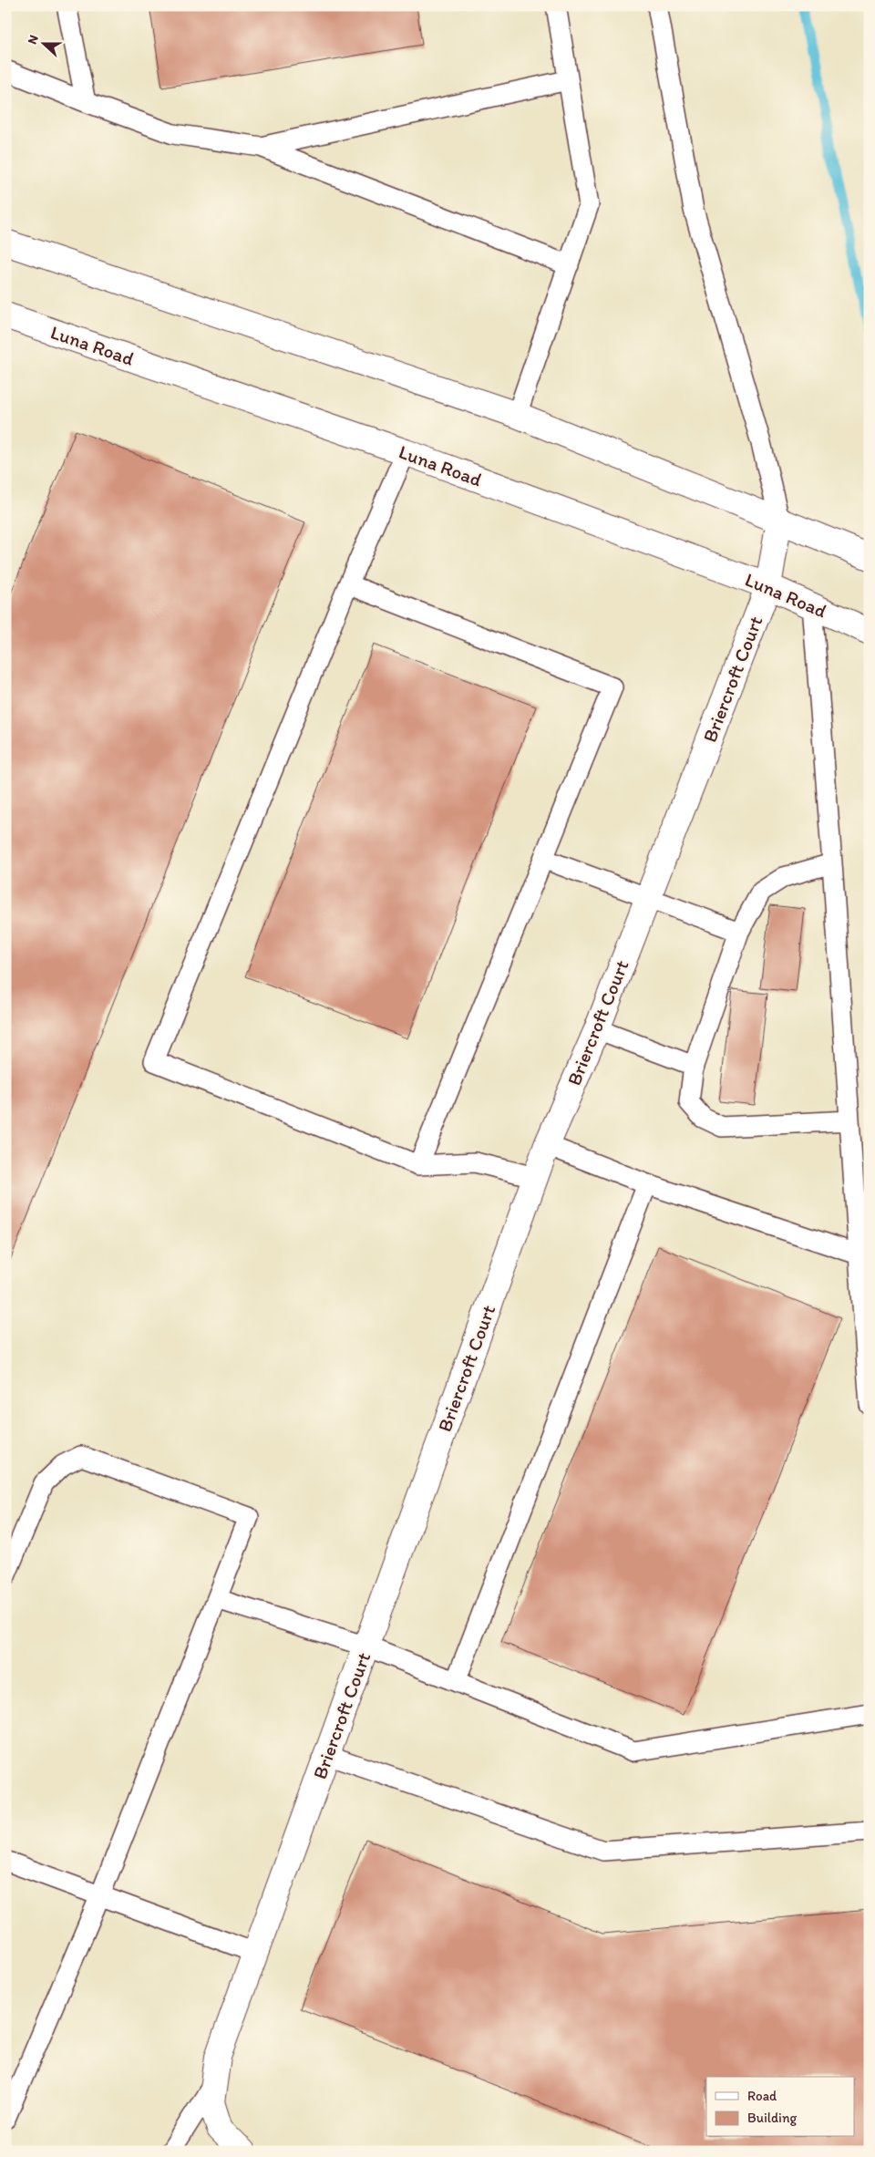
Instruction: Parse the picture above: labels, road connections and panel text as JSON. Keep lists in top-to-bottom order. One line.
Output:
{"streets":{"main road":["Luna Road","Briercroft Court"]},"crossings":[["Luna Road","Briercroft Court"]],"legend":["Road","Building"],"north":"left"}
